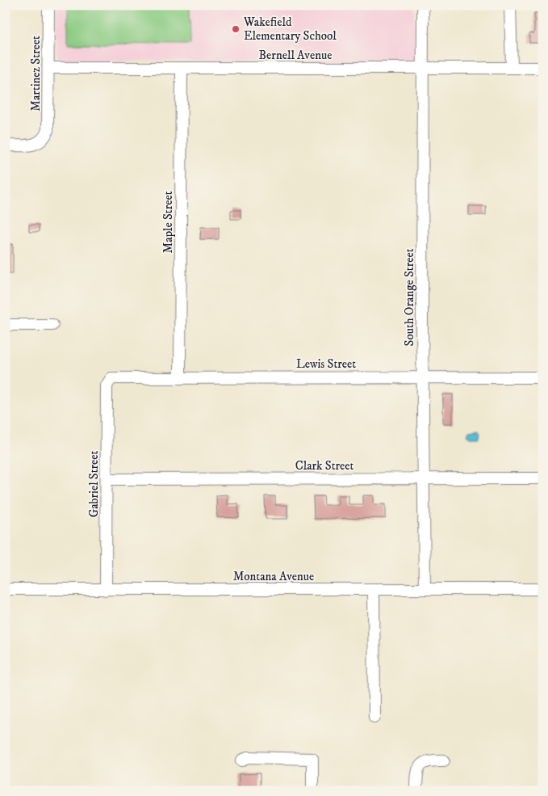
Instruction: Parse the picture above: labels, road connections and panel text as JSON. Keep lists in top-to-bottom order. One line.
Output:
{"streets":{"street":["Bernell Avenue","Martinez Street","Maple Street","South Orange Street","Lewis Street","Clark Street","Gabriel Street","Montana Avenue"]},"crossings":[["Bernell Avenue","Martinez Street"],["Bernell Avenue","Maple Street"],["Bernell Avenue","South Orange Street"],["Maple Street","Lewis Street"],["South Orange Street","Lewis Street"],["South Orange Street","Clark Street"],["South Orange Street","Montana Avenue"],["Lewis Street","Gabriel Street"],["Clark Street","Gabriel Street"],["Gabriel Street","Montana Avenue"]],"places":["Wakefield Elementary School"]}
